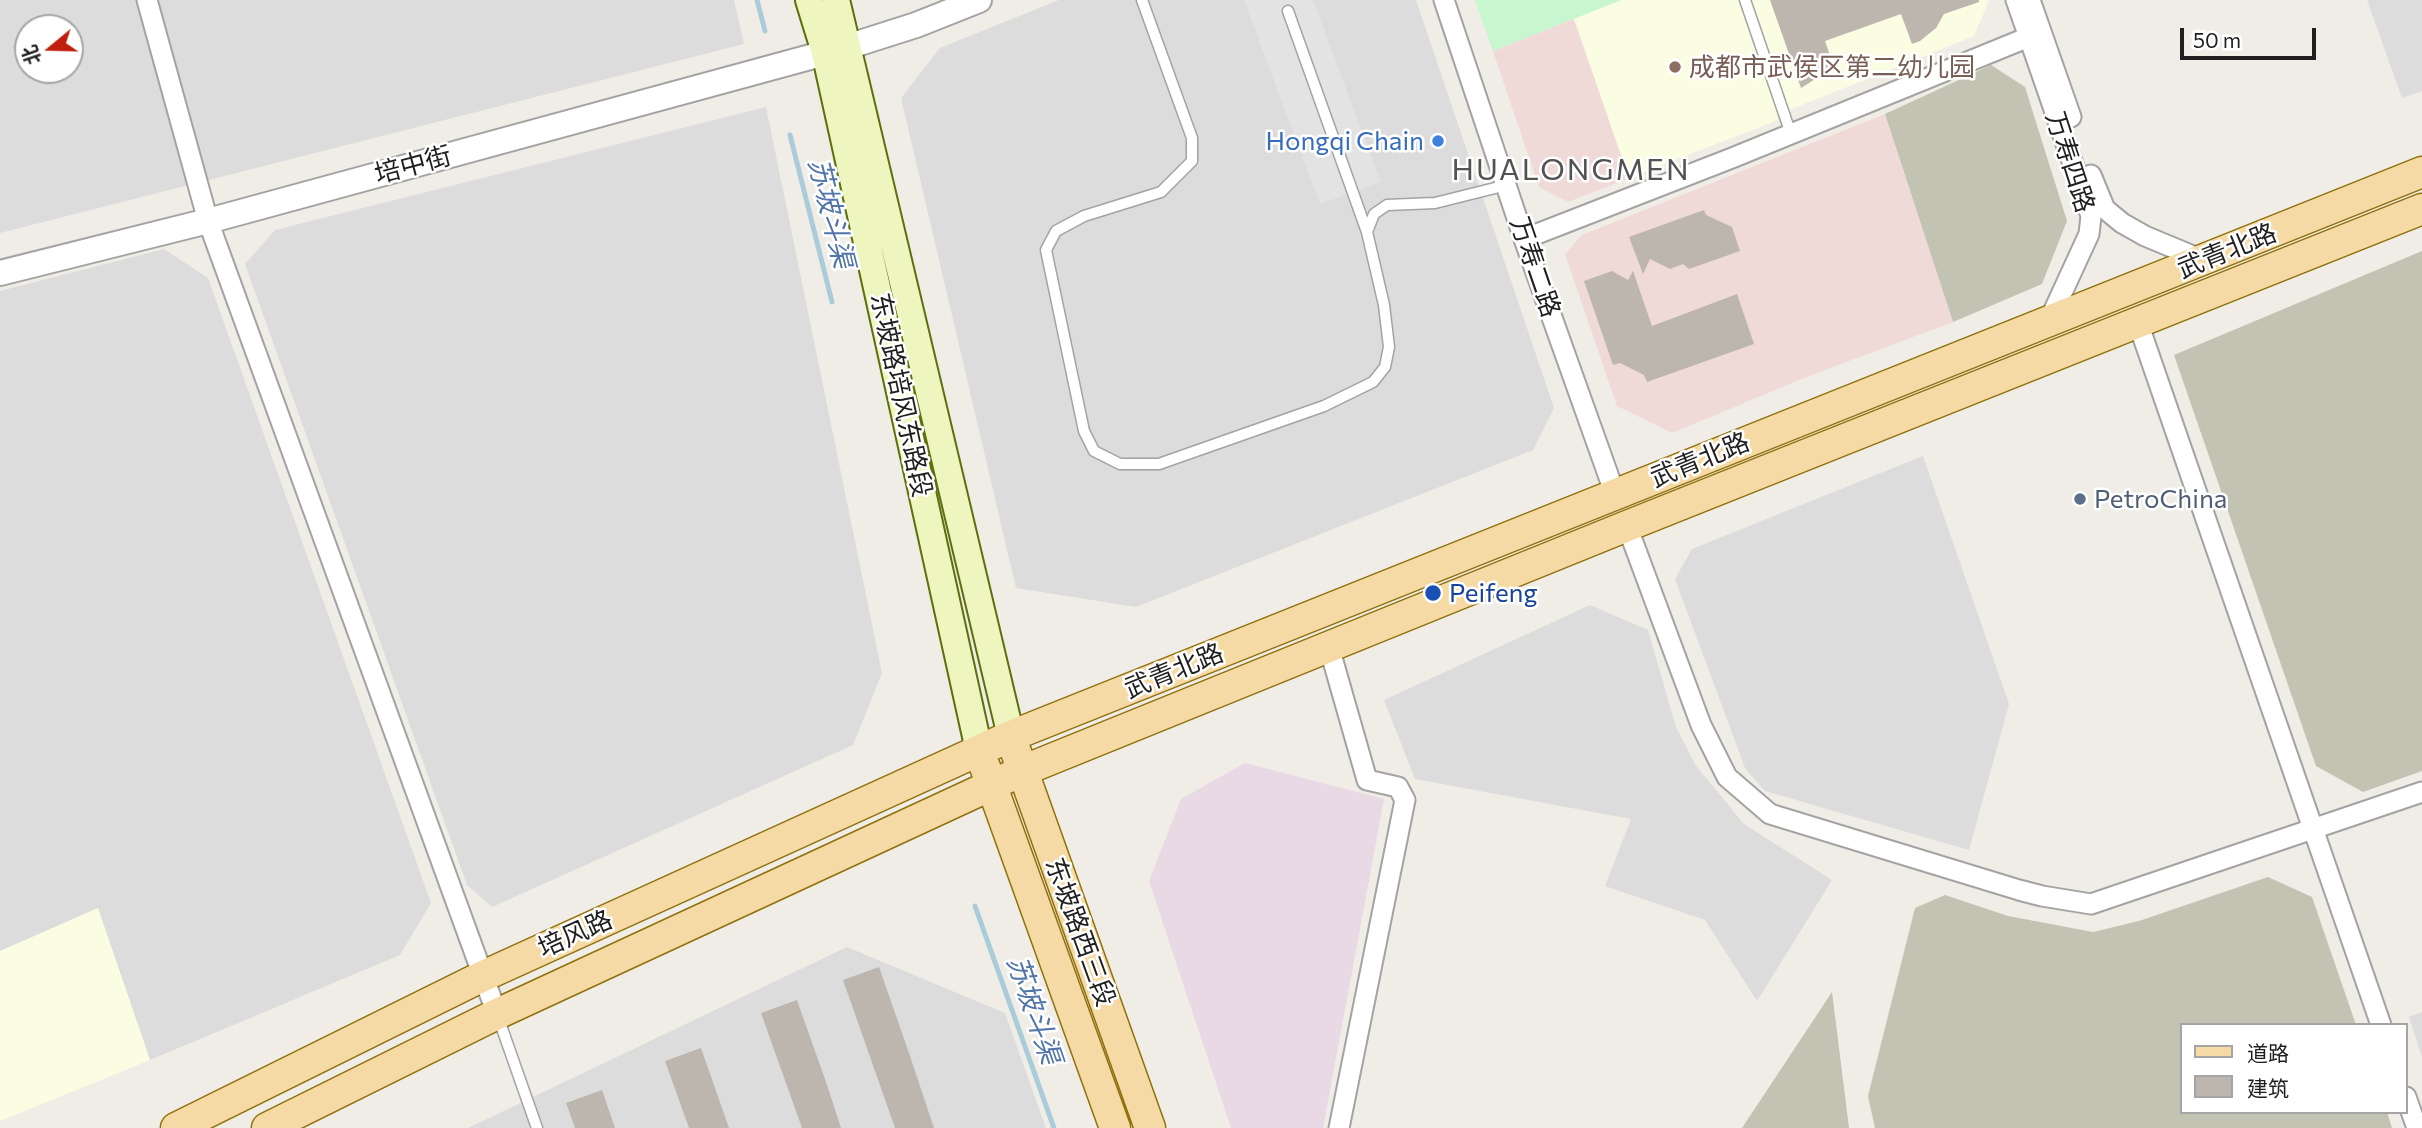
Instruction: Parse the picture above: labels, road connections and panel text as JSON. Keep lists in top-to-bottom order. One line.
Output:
{"streets":{"main road":["武青北路","东坡路培风东路段","东坡路西三段","培风路"],"street":["万寿四路","培中街","万寿二路"]},"crossings":[["万寿四路","武青北路"],["培中街","东坡路培风东路段"],["武青北路","万寿二路"],["武青北路","东坡路培风东路段"],["武青北路","东坡路西三段"],["武青北路","培风路"],["东坡路培风东路段","东坡路西三段"],["东坡路培风东路段","培风路"],["东坡路西三段","培风路"]],"districts":["HUALONGMEN"],"water":["苏坡斗渠"],"places":["成都市武侯区第二幼儿园","Hongqi Chain","PetroChina","Peifeng"],"legend":["道路","建筑"],"scale_bar":"50 m","north":"left"}
